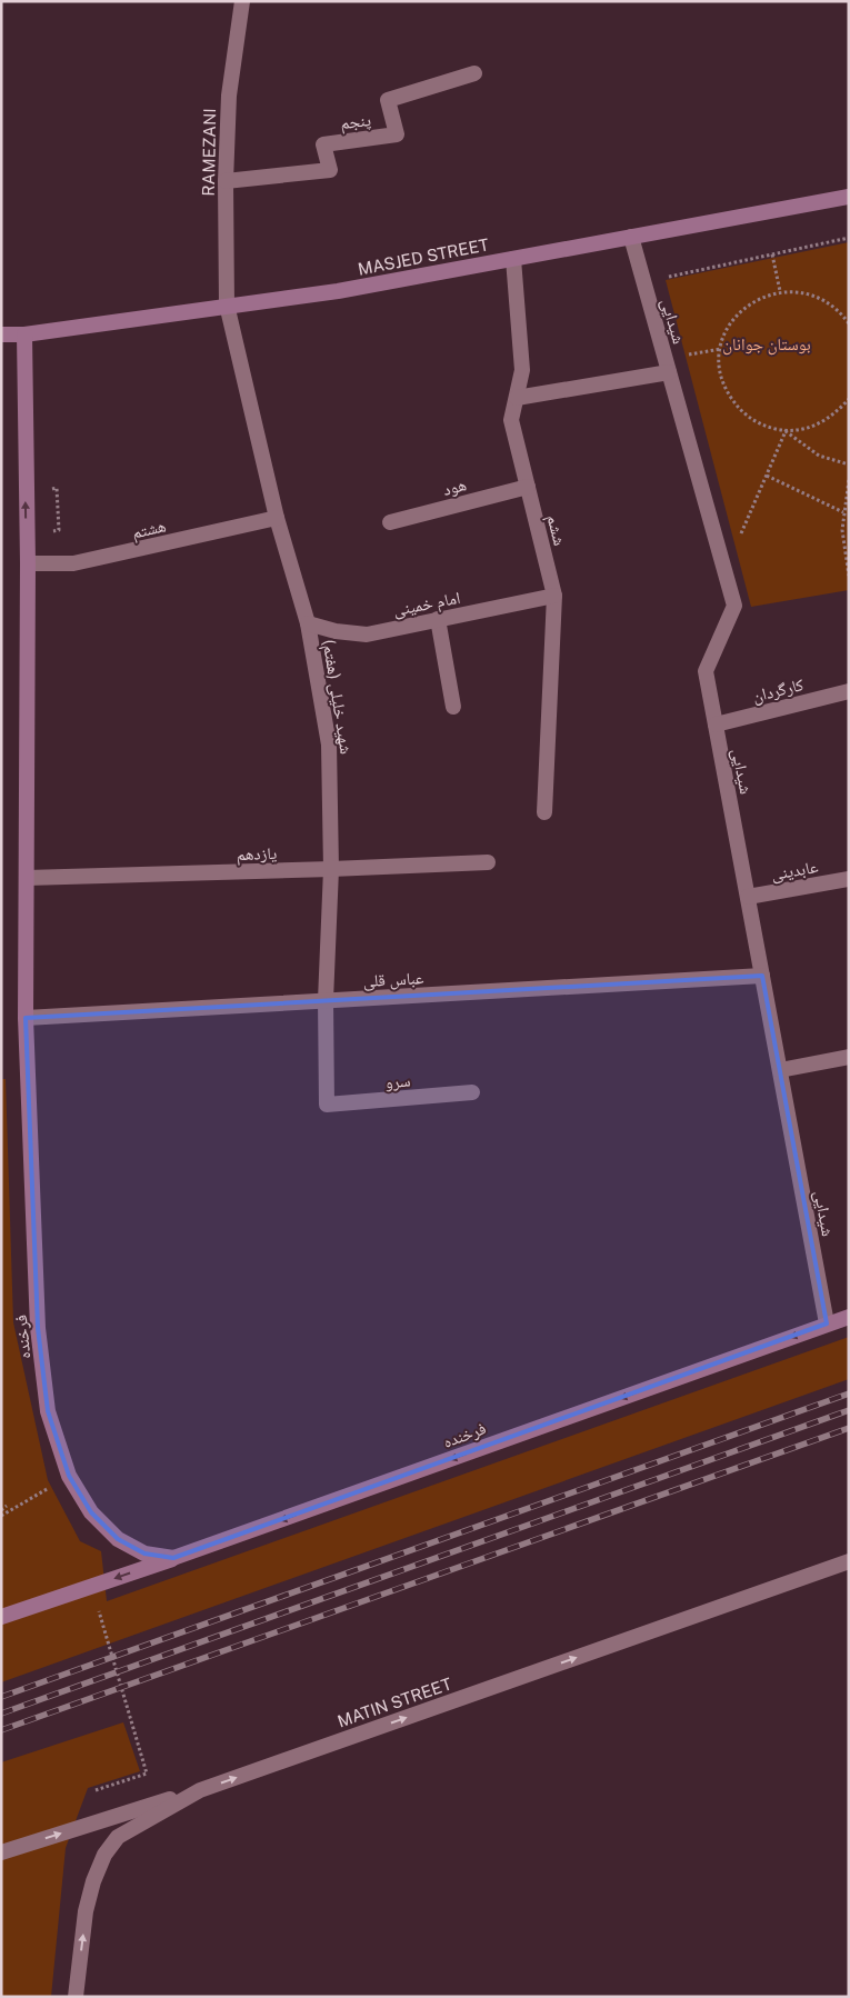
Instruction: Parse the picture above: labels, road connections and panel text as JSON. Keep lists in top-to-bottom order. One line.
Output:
{"streets":{"main road":["MASJED STREET","فرخنده"],"street":["پنجم","RAMEZANI","شیدایی","هود","هشتم","ششم","امام خمینی","کارگردان","شهید خلیلی (هفتم)","یازدهم","عابدینی","عباس قلی","سرو","MATIN STREET"]},"crossings":[["پنجم","RAMEZANI"],["RAMEZANI","MASJED STREET"],["RAMEZANI","شهید خلیلی (هفتم)"],["MASJED STREET","شیدایی"],["MASJED STREET","ششم"],["MASJED STREET","شهید خلیلی (هفتم)"],["MASJED STREET","فرخنده"],["شیدایی","کارگردان"],["شیدایی","عابدینی"],["شیدایی","عباس قلی"],["شیدایی","فرخنده"],["هود","ششم"],["هشتم","شهید خلیلی (هفتم)"],["هشتم","فرخنده"],["ششم","امام خمینی"],["امام خمینی","شهید خلیلی (هفتم)"],["شهید خلیلی (هفتم)","یازدهم"],["شهید خلیلی (هفتم)","عباس قلی"],["شهید خلیلی (هفتم)","سرو"],["یازدهم","فرخنده"],["عباس قلی","فرخنده"]],"one_way":["MATIN STREET"],"parks":["بوستان جوانان"]}
